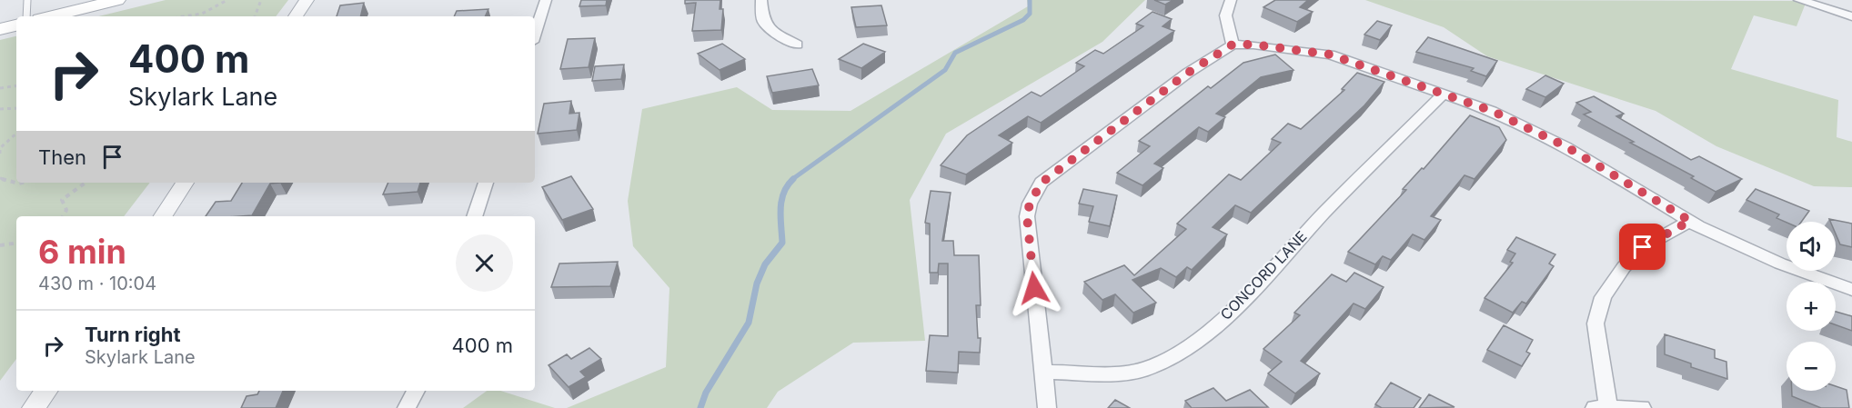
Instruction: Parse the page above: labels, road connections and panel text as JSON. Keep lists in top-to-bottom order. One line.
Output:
{"streets":{"street":["CONCORD LANE"]},"page":{"turn":["400 m","Skylark Lane"],"then":"Then","heading":["6 min","430 m · 10:04"],"map_buttons":["+","−"],"list":[{"name":"Turn right","note":"Skylark Lane","value":"400 m"}]}}
